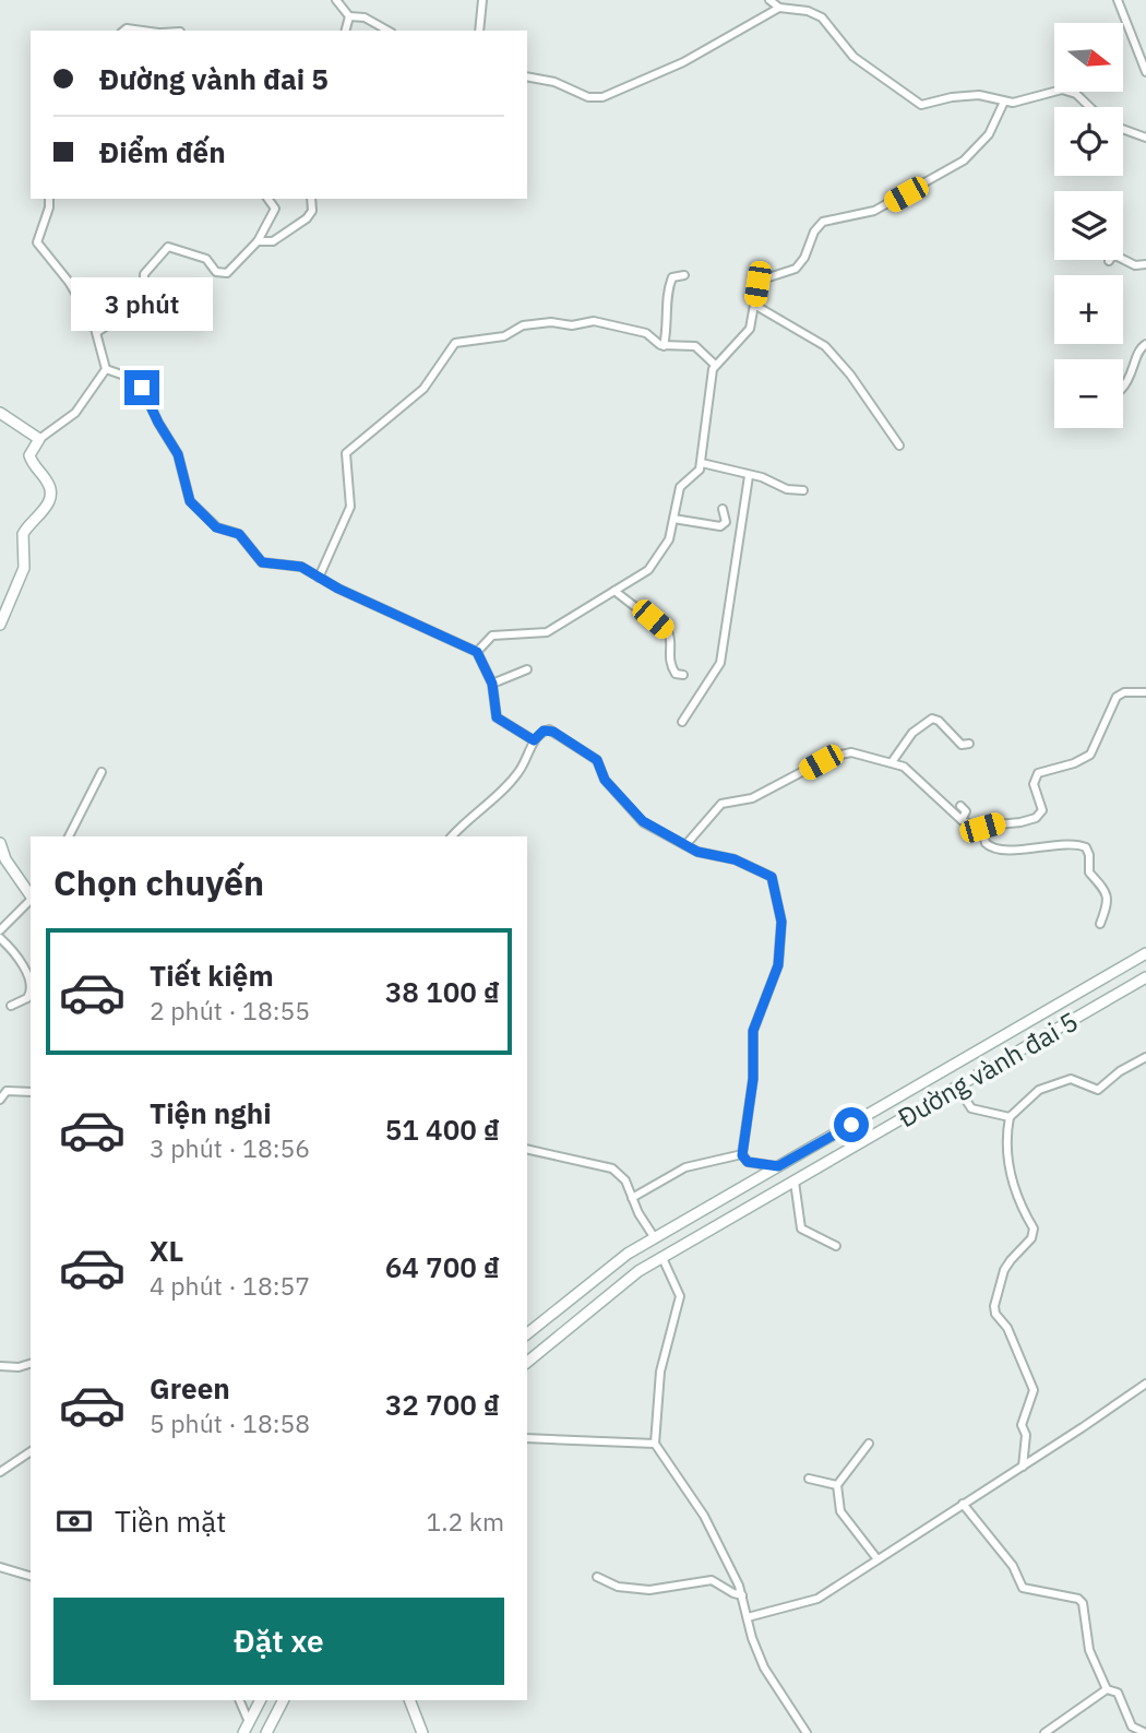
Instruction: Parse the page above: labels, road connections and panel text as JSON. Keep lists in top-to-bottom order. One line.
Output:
{"streets":{"main road":["Đường vành đai 5"]},"north":"right","page":{"map_buttons":["+","−"],"banner":["Đường vành đai 5","Điểm đến"],"bubble":"3 phút","heading":"Chọn chuyến","list":[{"name":"Tiết kiệm","note":"2 phút · 18:55","value":"38 100 ₫"},{"name":"Tiện nghi","note":"3 phút · 18:56","value":"51 400 ₫"},{"name":"XL","note":"4 phút · 18:57","value":"64 700 ₫"},{"name":"Green","note":"5 phút · 18:58","value":"32 700 ₫"}],"pay":["Tiền mặt","1.2 km"],"buttons":"Đặt xe"}}
